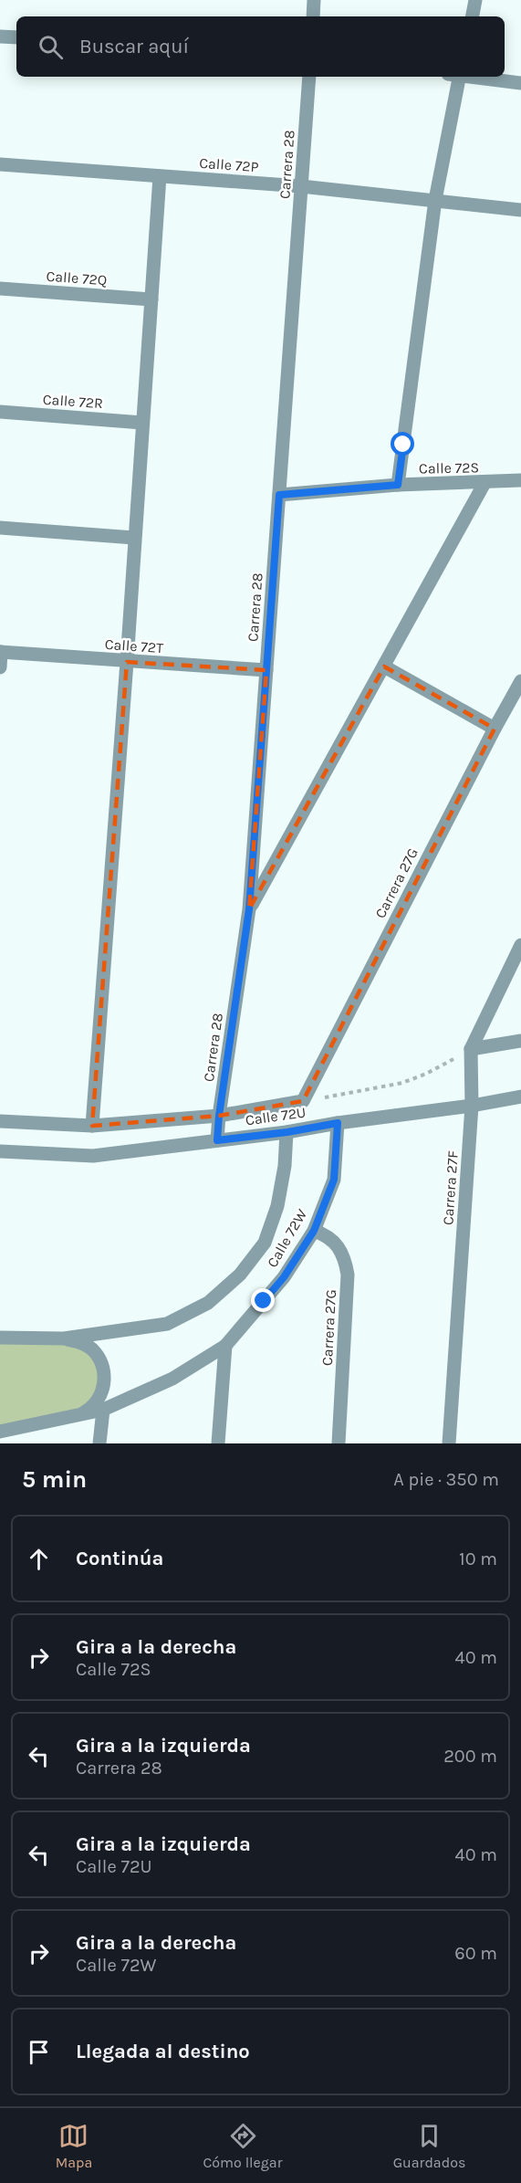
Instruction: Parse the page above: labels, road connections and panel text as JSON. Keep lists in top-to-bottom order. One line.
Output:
{"streets":{"street":["Calle 72P","Carrera 28","Calle 72Q","Calle 72R","Calle 72S","Calle 72T","Carrera 27G","Calle 72U","Carrera 27F","Calle 72W"]},"crossings":[["Calle 72P","Carrera 28"],["Carrera 28","Calle 72S"],["Carrera 28","Calle 72T"],["Carrera 28","Calle 72U"],["Carrera 27G","Calle 72W"],["Calle 72U","Carrera 27F"],["Calle 72U","Calle 72W"]],"page":{"search":"Buscar aquí","heading":["5 min","A pie · 350 m"],"list":[["Continúa","10 m"],["Gira a la derecha","Calle 72S","40 m"],["Gira a la izquierda","Carrera 28","200 m"],["Gira a la izquierda","Calle 72U","40 m"],["Gira a la derecha","Calle 72W","60 m"],"Llegada al destino"],"nav":["Mapa","Cómo llegar","Guardados"]}}
